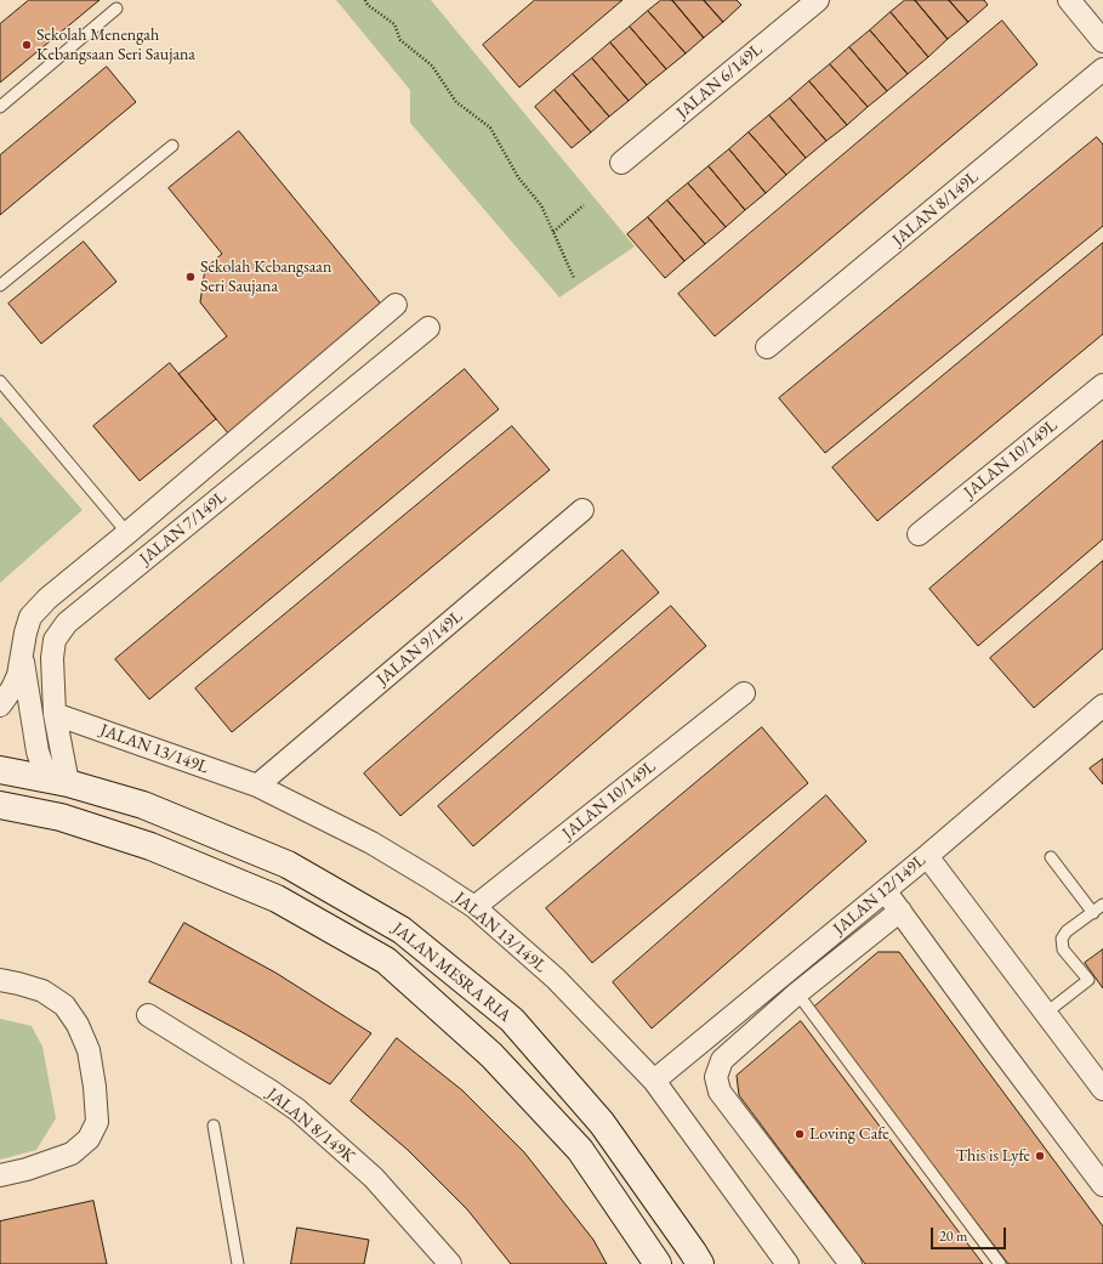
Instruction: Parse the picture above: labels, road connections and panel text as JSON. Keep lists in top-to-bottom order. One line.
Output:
{"streets":{"main road":["JALAN MESRA RIA"],"street":["JALAN 6/149L","JALAN 8/149L","JALAN 10/149L","JALAN 7/149L","JALAN 9/149L","JALAN 13/149L","JALAN 12/149L","JALAN 8/149K"]},"crossings":[["JALAN 10/149L","JALAN 13/149L"],["JALAN 7/149L","JALAN 13/149L"],["JALAN 7/149L","JALAN MESRA RIA"],["JALAN 9/149L","JALAN 13/149L"],["JALAN 13/149L","JALAN 12/149L"]],"places":["Sekolah Menengah Kebangsaan Seri Saujana","Sekolah Kebangsaan Seri Saujana","Loving Cafe","This is Lyfe"],"scale_bar":"20 m"}
